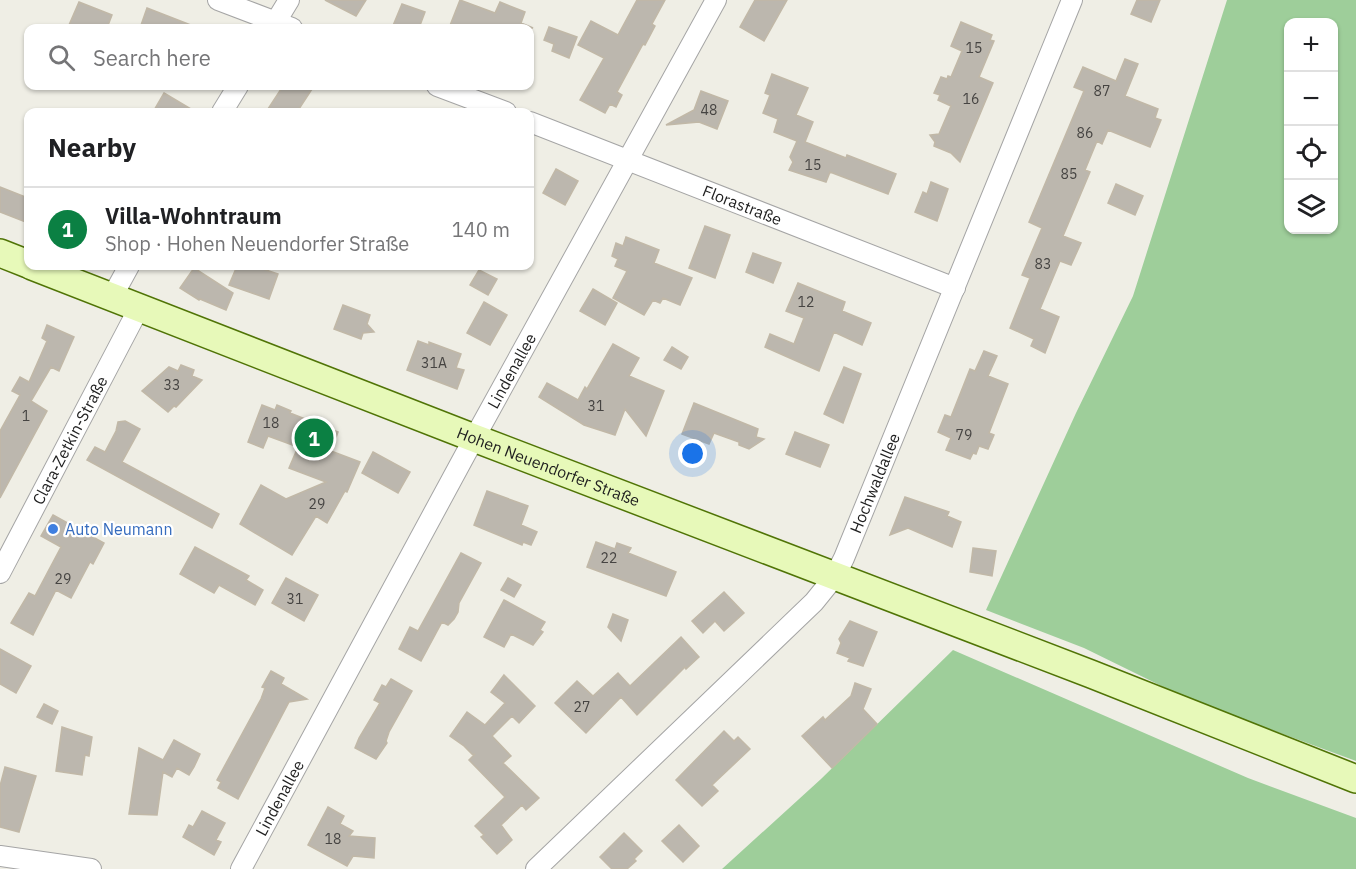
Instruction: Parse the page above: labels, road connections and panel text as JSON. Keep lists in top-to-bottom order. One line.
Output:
{"streets":{"main road":["Hohen Neuendorfer Straße"],"street":["Florastraße","Lindenallee","Clara-Zetkin-Straße","Hochwaldallee"]},"crossings":[["Florastraße","Lindenallee"],["Florastraße","Hochwaldallee"],["Lindenallee","Hohen Neuendorfer Straße"],["Clara-Zetkin-Straße","Hohen Neuendorfer Straße"],["Hohen Neuendorfer Straße","Hochwaldallee"]],"places":["Auto Neumann"],"house_numbers":["15","87","16","48","86","15","85","83","12","31A","33","31","1","18","79","29","22","29","31","27","18"],"page":{"map_buttons":["+","−"],"search":"Search here","heading":"Nearby","list":[{"mark":"1","name":"Villa-Wohntraum","note":"Shop · Hohen Neuendorfer Straße","value":"140 m"}],"pins":"1"}}
